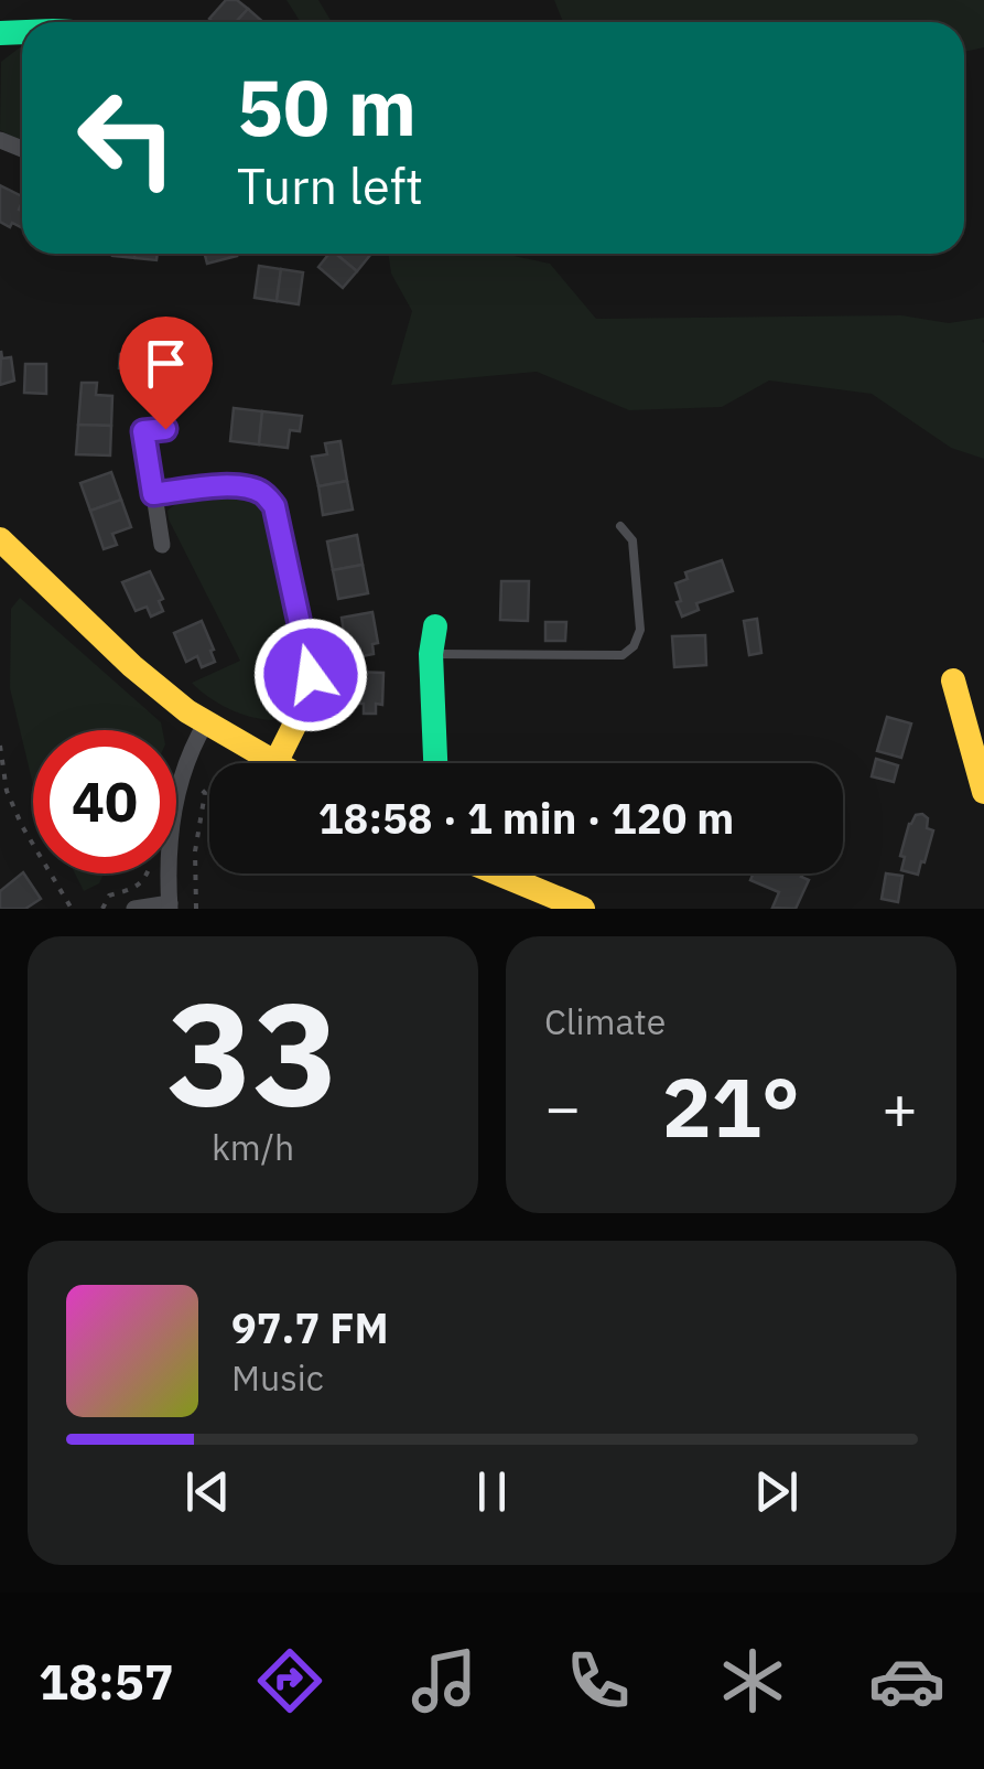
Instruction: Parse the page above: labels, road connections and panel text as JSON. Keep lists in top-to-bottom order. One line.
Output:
{"page":{"turn":["50 m","Turn left"],"limit":"40","trip":"18:58 · 1 min · 120 m","tile":[["33","km/h"],"Climate"],"heat":["−","21°","+"],"song":["97.7 FM","Music"],"tabs":"18:57"}}
